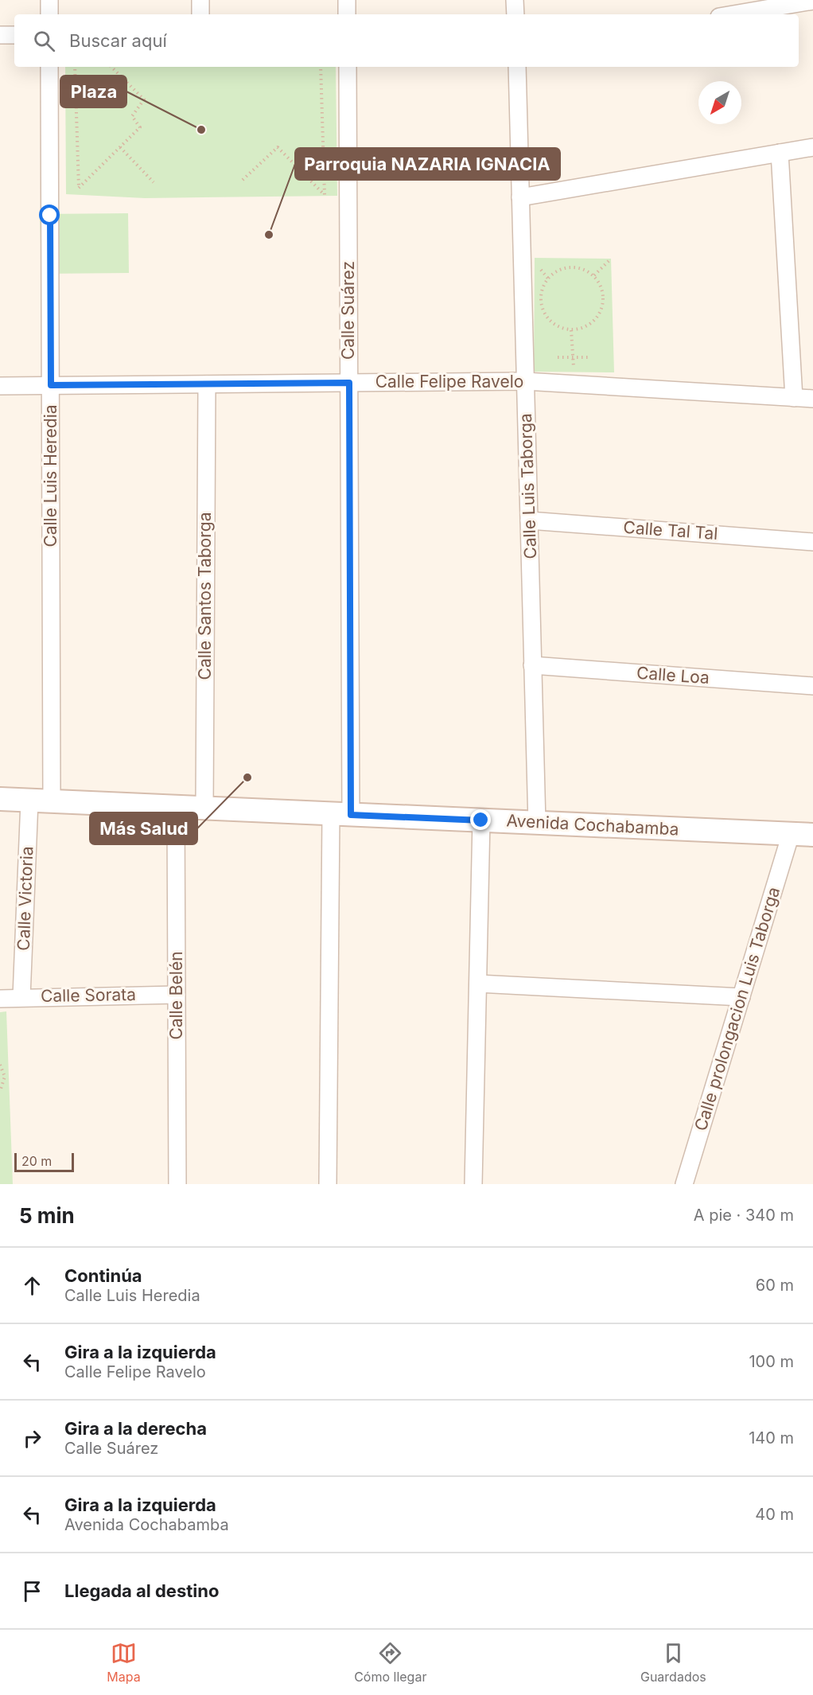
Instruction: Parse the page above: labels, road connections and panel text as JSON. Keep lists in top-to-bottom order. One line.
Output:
{"streets":{"main road":["Avenida Cochabamba"],"street":["Calle Suárez","Calle Felipe Ravelo","Calle Luis Heredia","Calle Luis Taborga","Calle Tal Tal","Calle Santos Taborga","Calle Loa","Calle Victoria","Calle Sorata","Calle Belén","Calle prolongacion Luis Taborga"]},"crossings":[["Calle Suárez","Calle Felipe Ravelo"],["Calle Suárez","Avenida Cochabamba"],["Calle Felipe Ravelo","Calle Luis Heredia"],["Calle Felipe Ravelo","Calle Luis Taborga"],["Calle Felipe Ravelo","Calle Santos Taborga"],["Calle Luis Heredia","Avenida Cochabamba"],["Calle Luis Heredia","Calle Victoria"],["Calle Luis Taborga","Calle Tal Tal"],["Calle Luis Taborga","Calle Loa"],["Calle Luis Taborga","Avenida Cochabamba"],["Calle Santos Taborga","Avenida Cochabamba"],["Avenida Cochabamba","Calle Victoria"],["Avenida Cochabamba","Calle Belén"],["Avenida Cochabamba","Calle prolongacion Luis Taborga"],["Calle Victoria","Calle Sorata"],["Calle Sorata","Calle Belén"]],"places":["Plaza","Parroquia NAZARIA IGNACIA","Más Salud"],"scale_bar":"20 m","north":"bottom left","page":{"search":"Buscar aquí","scale":"20 m","heading":["5 min","A pie · 340 m"],"list":[["Continúa","Calle Luis Heredia","60 m"],["Gira a la izquierda","Calle Felipe Ravelo","100 m"],["Gira a la derecha","Calle Suárez","140 m"],["Gira a la izquierda","Avenida Cochabamba","40 m"],"Llegada al destino"],"nav":["Mapa","Cómo llegar","Guardados"]}}
